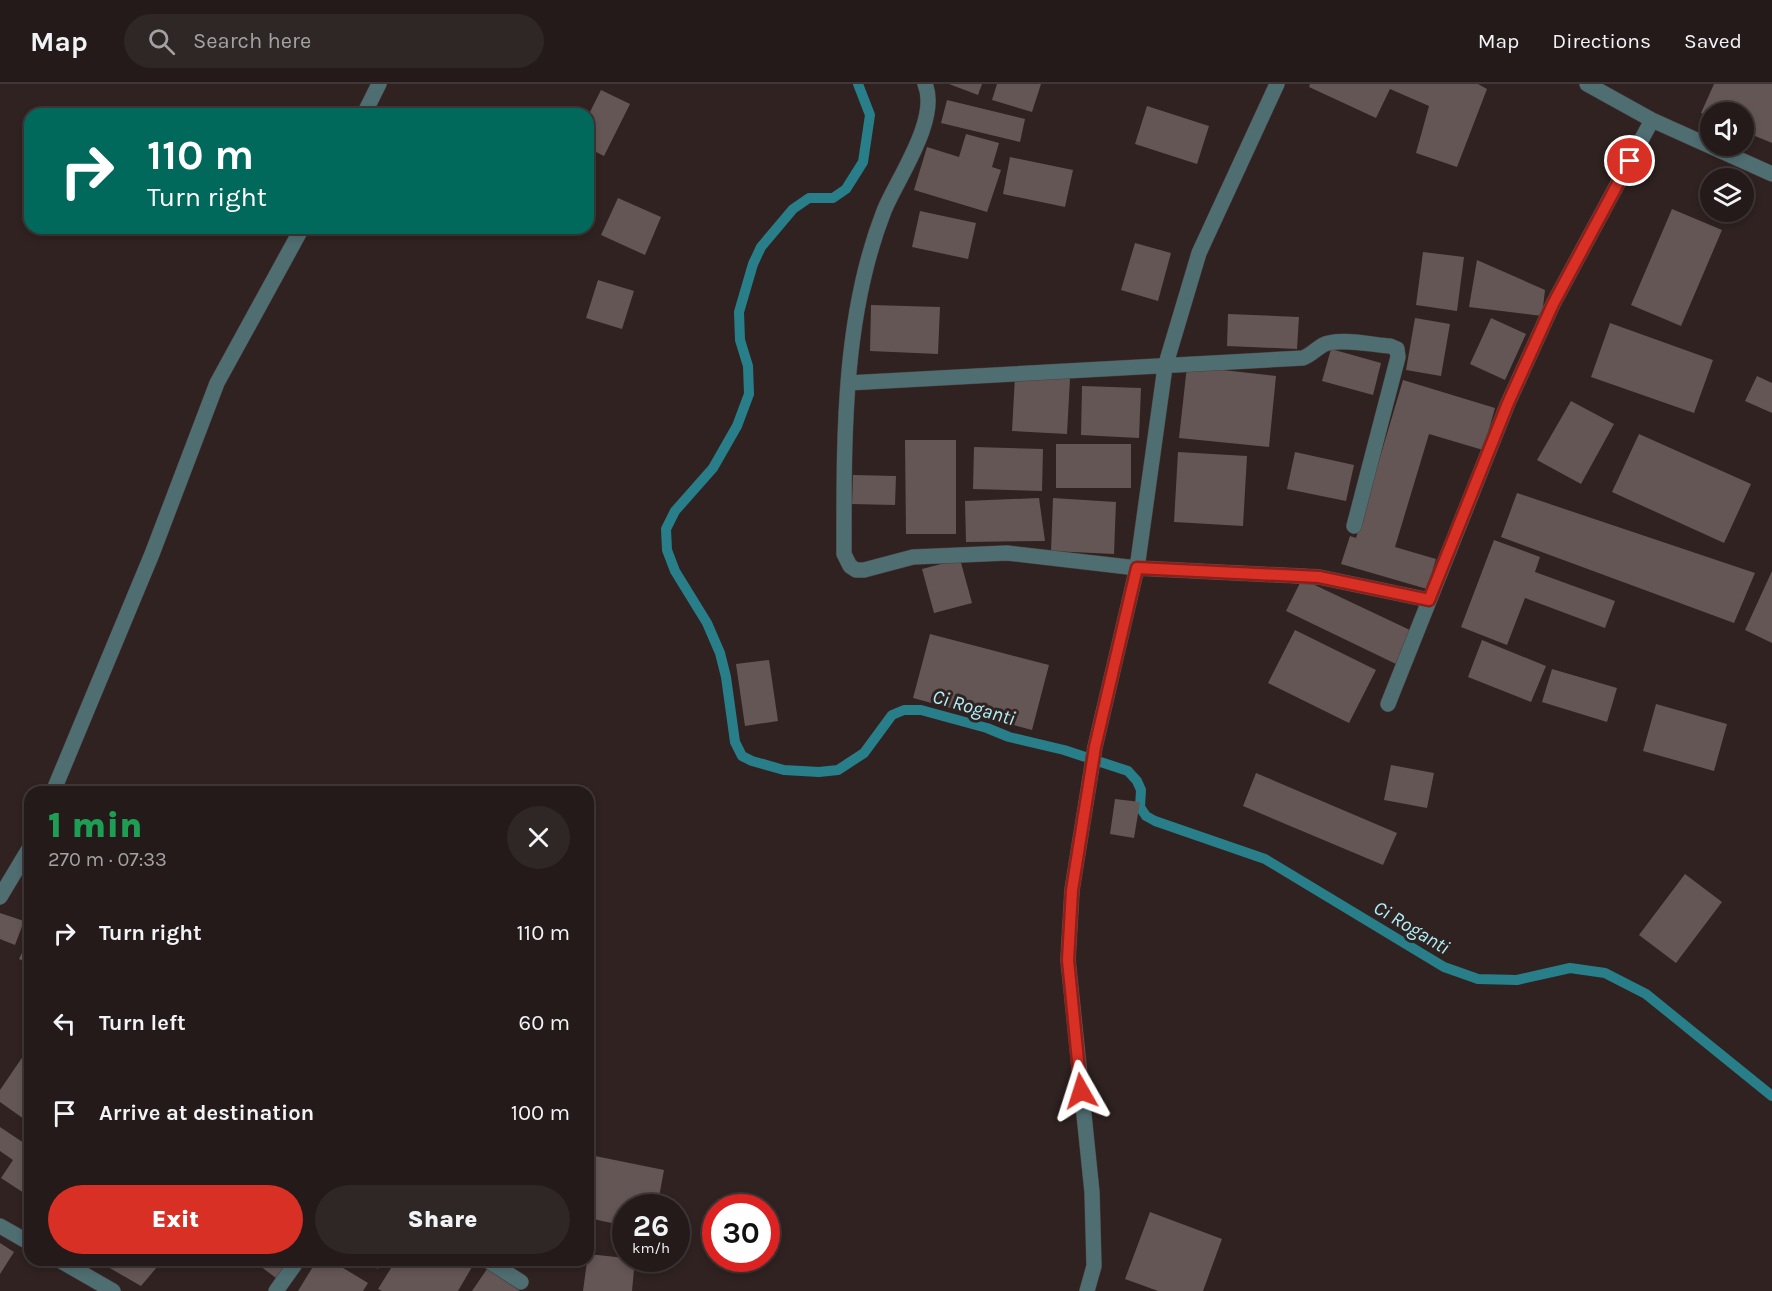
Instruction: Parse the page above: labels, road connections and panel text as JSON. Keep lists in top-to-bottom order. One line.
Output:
{"water":["Ci Roganti"],"page":{"header":"Map","search":"Search here","nav":["Map","Directions","Saved"],"turn":["110 m","Turn right"],"heading":["1 min","270 m · 07:33"],"list":[{"name":"Turn right","value":"110 m"},{"name":"Turn left","value":"60 m"},{"name":"Arrive at destination","value":"100 m"}],"buttons":["Exit","Share"],"speed":"26 km/h","limit":"30"}}
